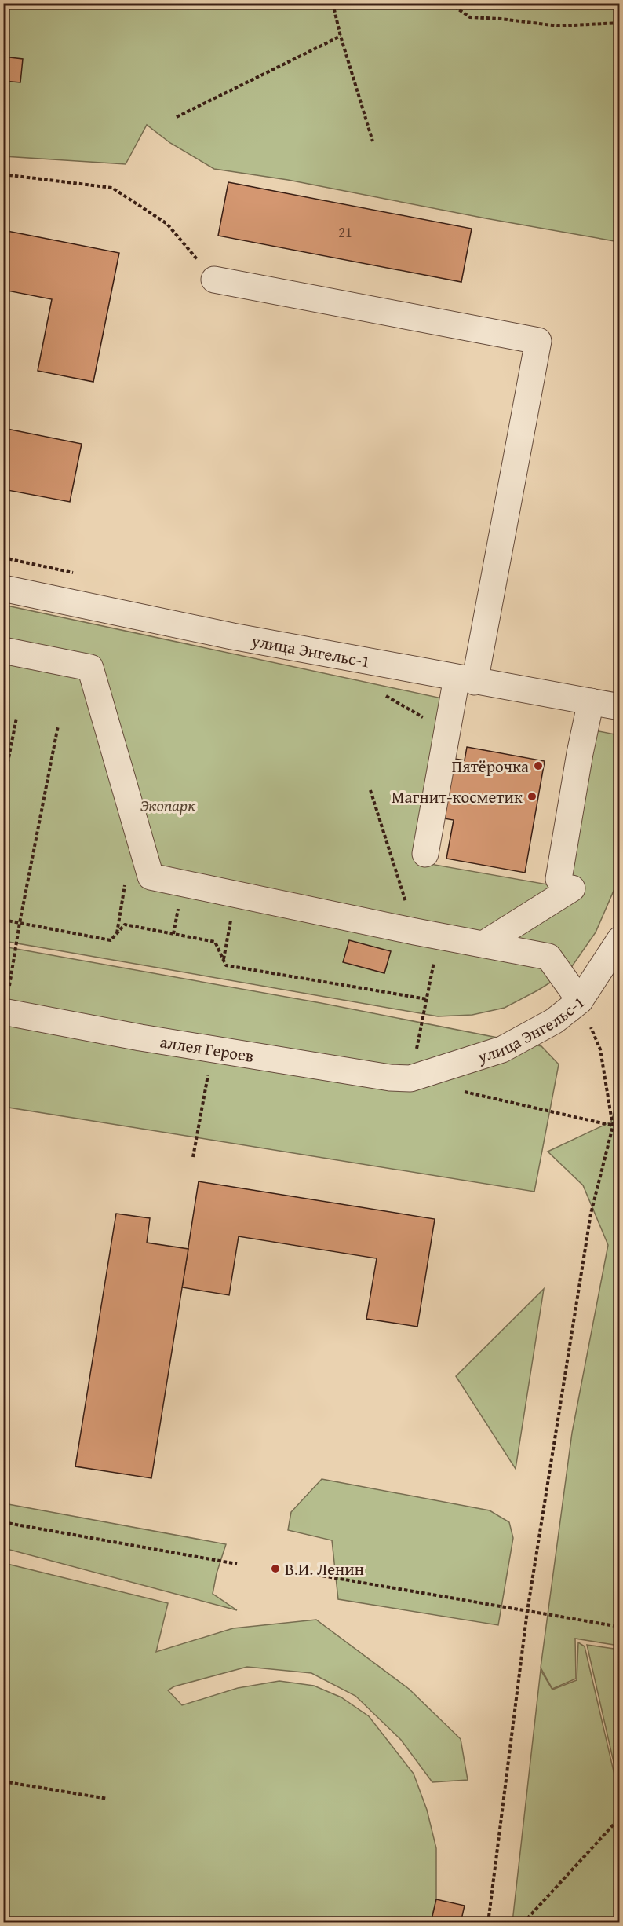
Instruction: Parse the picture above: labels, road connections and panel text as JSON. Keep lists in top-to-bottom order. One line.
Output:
{"streets":{"street":["улица Энгельс-1","аллея Героев"]},"crossings":[["улица Энгельс-1","аллея Героев"]],"parks":["Экопарк"],"places":["Пятёрочка","Магнит-косметик","В.И. Ленин"],"house_numbers":["21"]}
